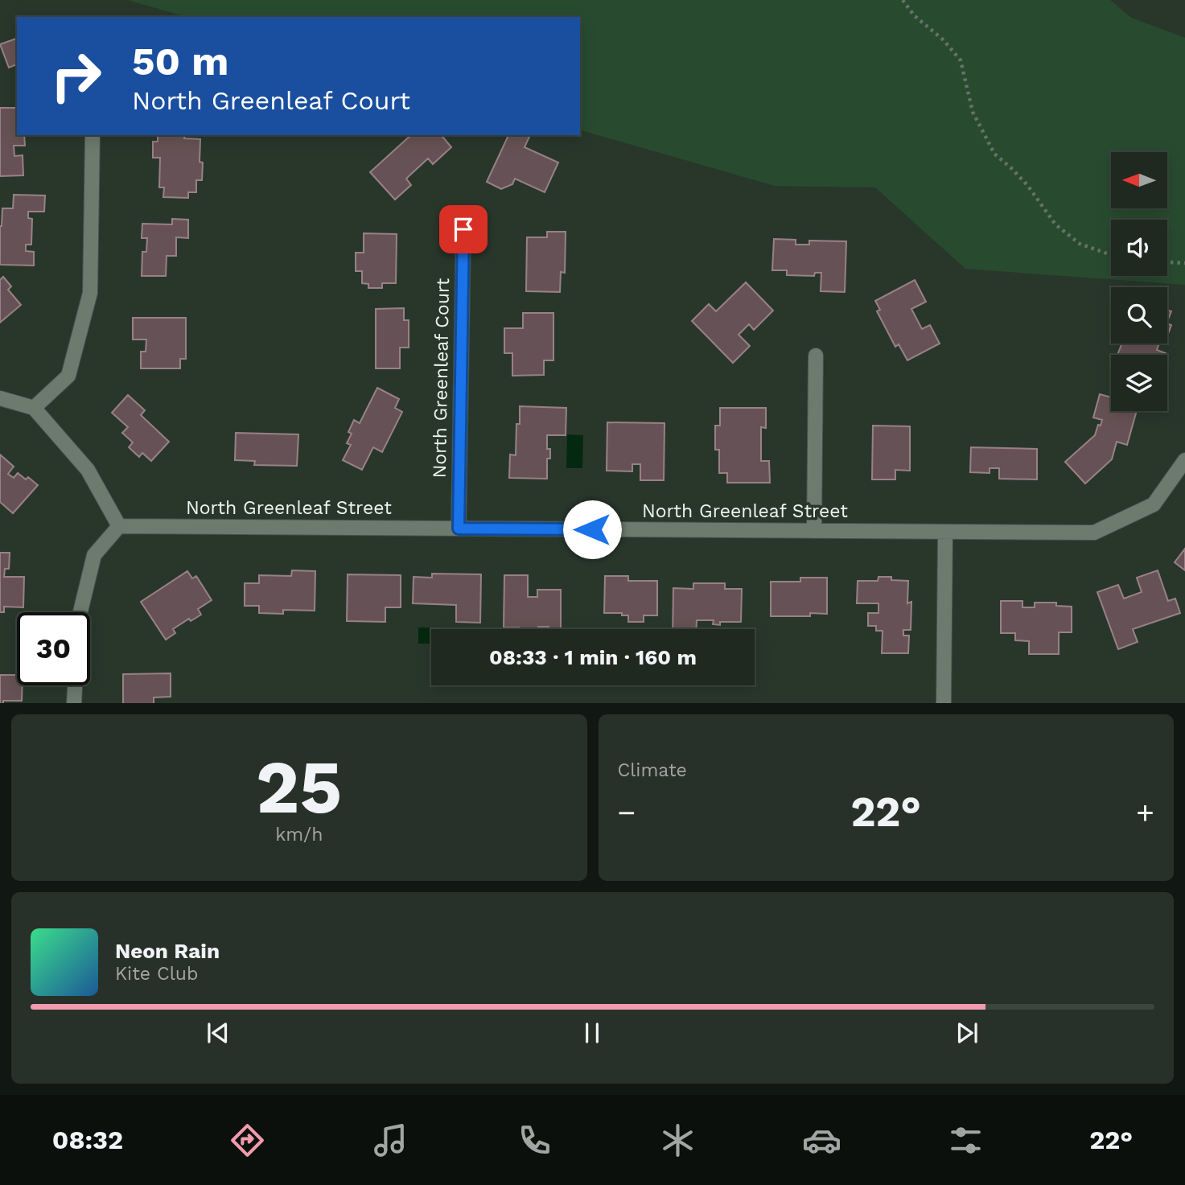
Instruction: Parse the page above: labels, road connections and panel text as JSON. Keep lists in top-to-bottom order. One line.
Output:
{"streets":{"street":["North Greenleaf Court","North Greenleaf Street"]},"crossings":[["North Greenleaf Court","North Greenleaf Street"]],"north":"left","page":{"turn":["50 m","North Greenleaf Court"],"limit":"30","trip":"08:33 · 1 min · 160 m","tile":[["25","km/h"],"Climate"],"heat":["−","22°","+"],"song":["Neon Rain","Kite Club"],"tabs":["08:32","22°"]}}
